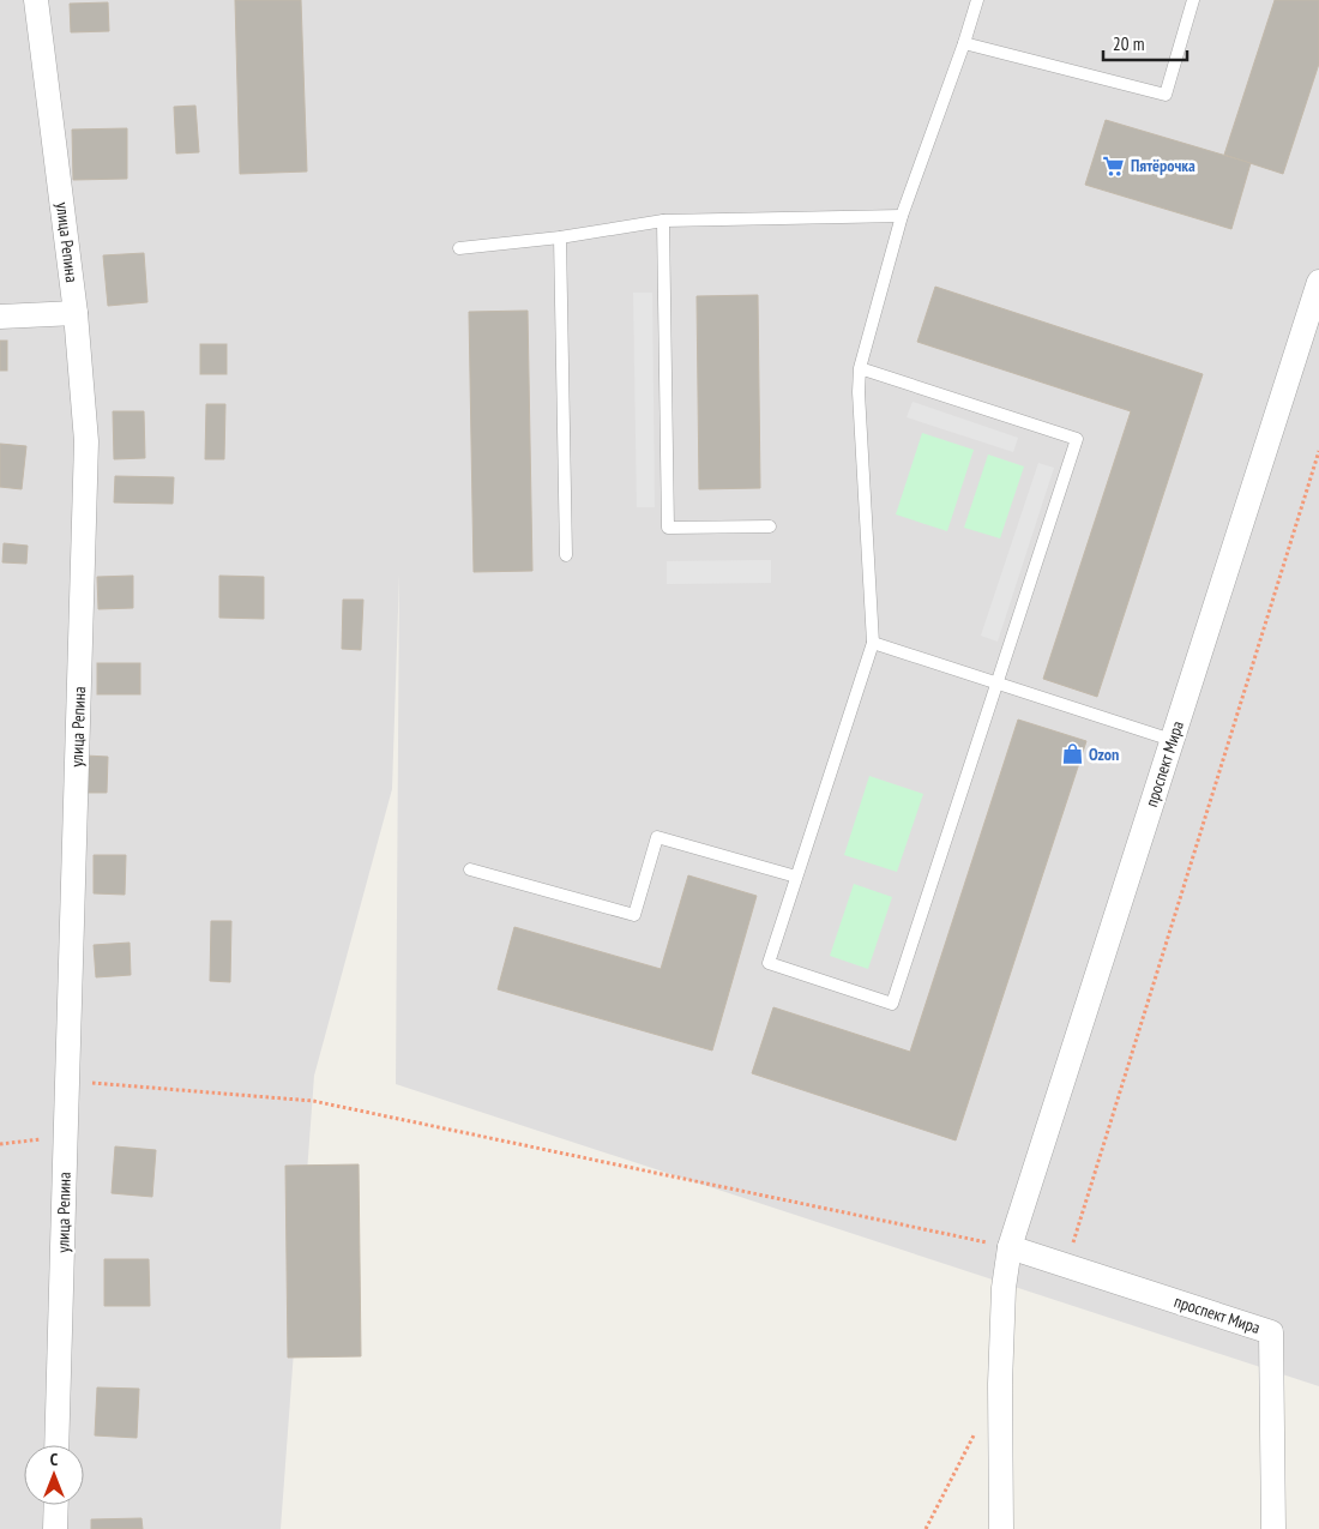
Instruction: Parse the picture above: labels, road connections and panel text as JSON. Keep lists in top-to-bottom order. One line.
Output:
{"streets":{"street":["улица Репина","проспект Мира"]},"places":{"supermarket":["Пятёрочка"],"shop":["Ozon"]},"scale_bar":"20 m","north":"top"}
